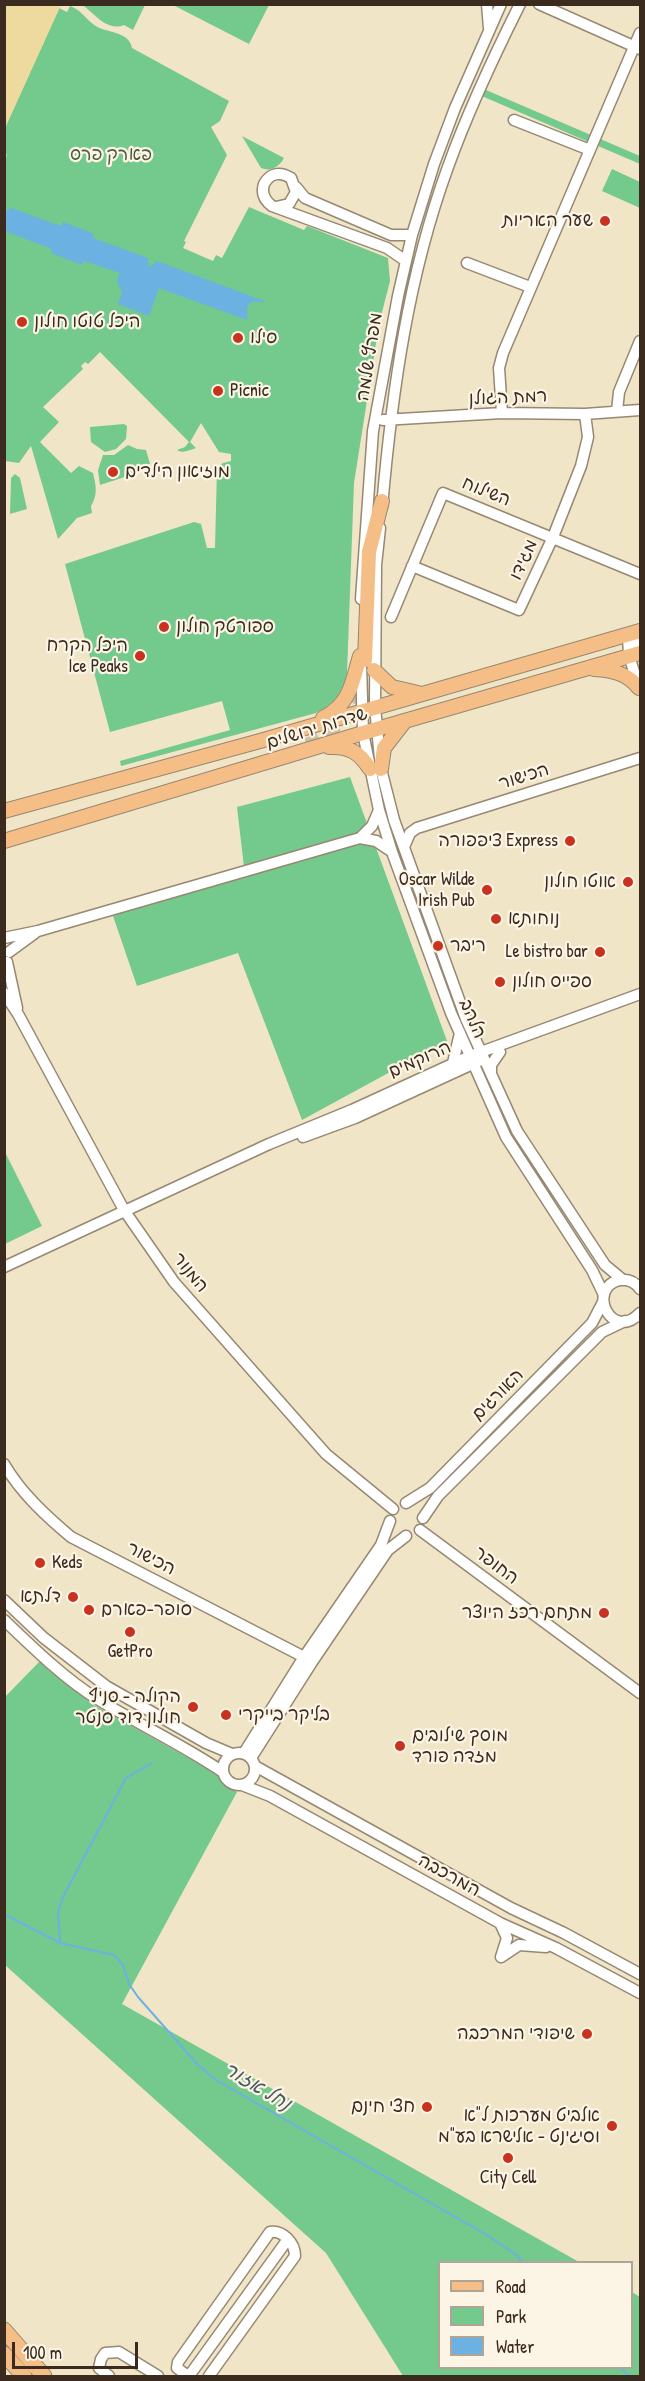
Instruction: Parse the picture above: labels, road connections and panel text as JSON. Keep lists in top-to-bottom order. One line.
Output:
{"streets":{"main road":["שדרות ירושלים"],"street":["מפרץ שלמה","רמת הגולן","השילוח","מגידו","הכישור","הלהב","הרוקמים","המנור","האורגים","החופר","המרכבה"]},"crossings":[["מפרץ שלמה","רמת הגולן"],["מפרץ שלמה","שדרות ירושלים"],["מפרץ שלמה","הלהב"],["רמת הגולן","מגידו"],["השילוח","מגידו"],["שדרות ירושלים","הלהב"],["הלהב","הרוקמים"],["הלהב","האורגים"],["הרוקמים","המנור"],["המנור","האורגים"],["המנור","החופר"],["האורגים","החופר"]],"water":["נחל אזור"],"parks":["פארק פרס"],"places":["שער האריות","היכל טוטו חולון","סילו","Picnic","מוזיאון הילדים","ספורטק חולון","היכל הקרח Ice Peaks","ציפפורה Express","אוטו חולון","Oscar Wilde Irish Pub","נוחותא","ריבר","Le bistro bar","ספייס חולון","Keds","דלתא","סופר-פארם","מתחם רכז היוצר","GetPro","הקולה - סניף חולון דוד סנטר","בליקר בייקרי","מוסך שילובים מזדה פורד","שיפודי המרכבה","חצי חינם","אלביט מערכות ל\"א וסיגינט - אלישרא בע\"מ","City Cell"],"legend":["Road","Park","Water"],"scale_bar":"100 m"}
